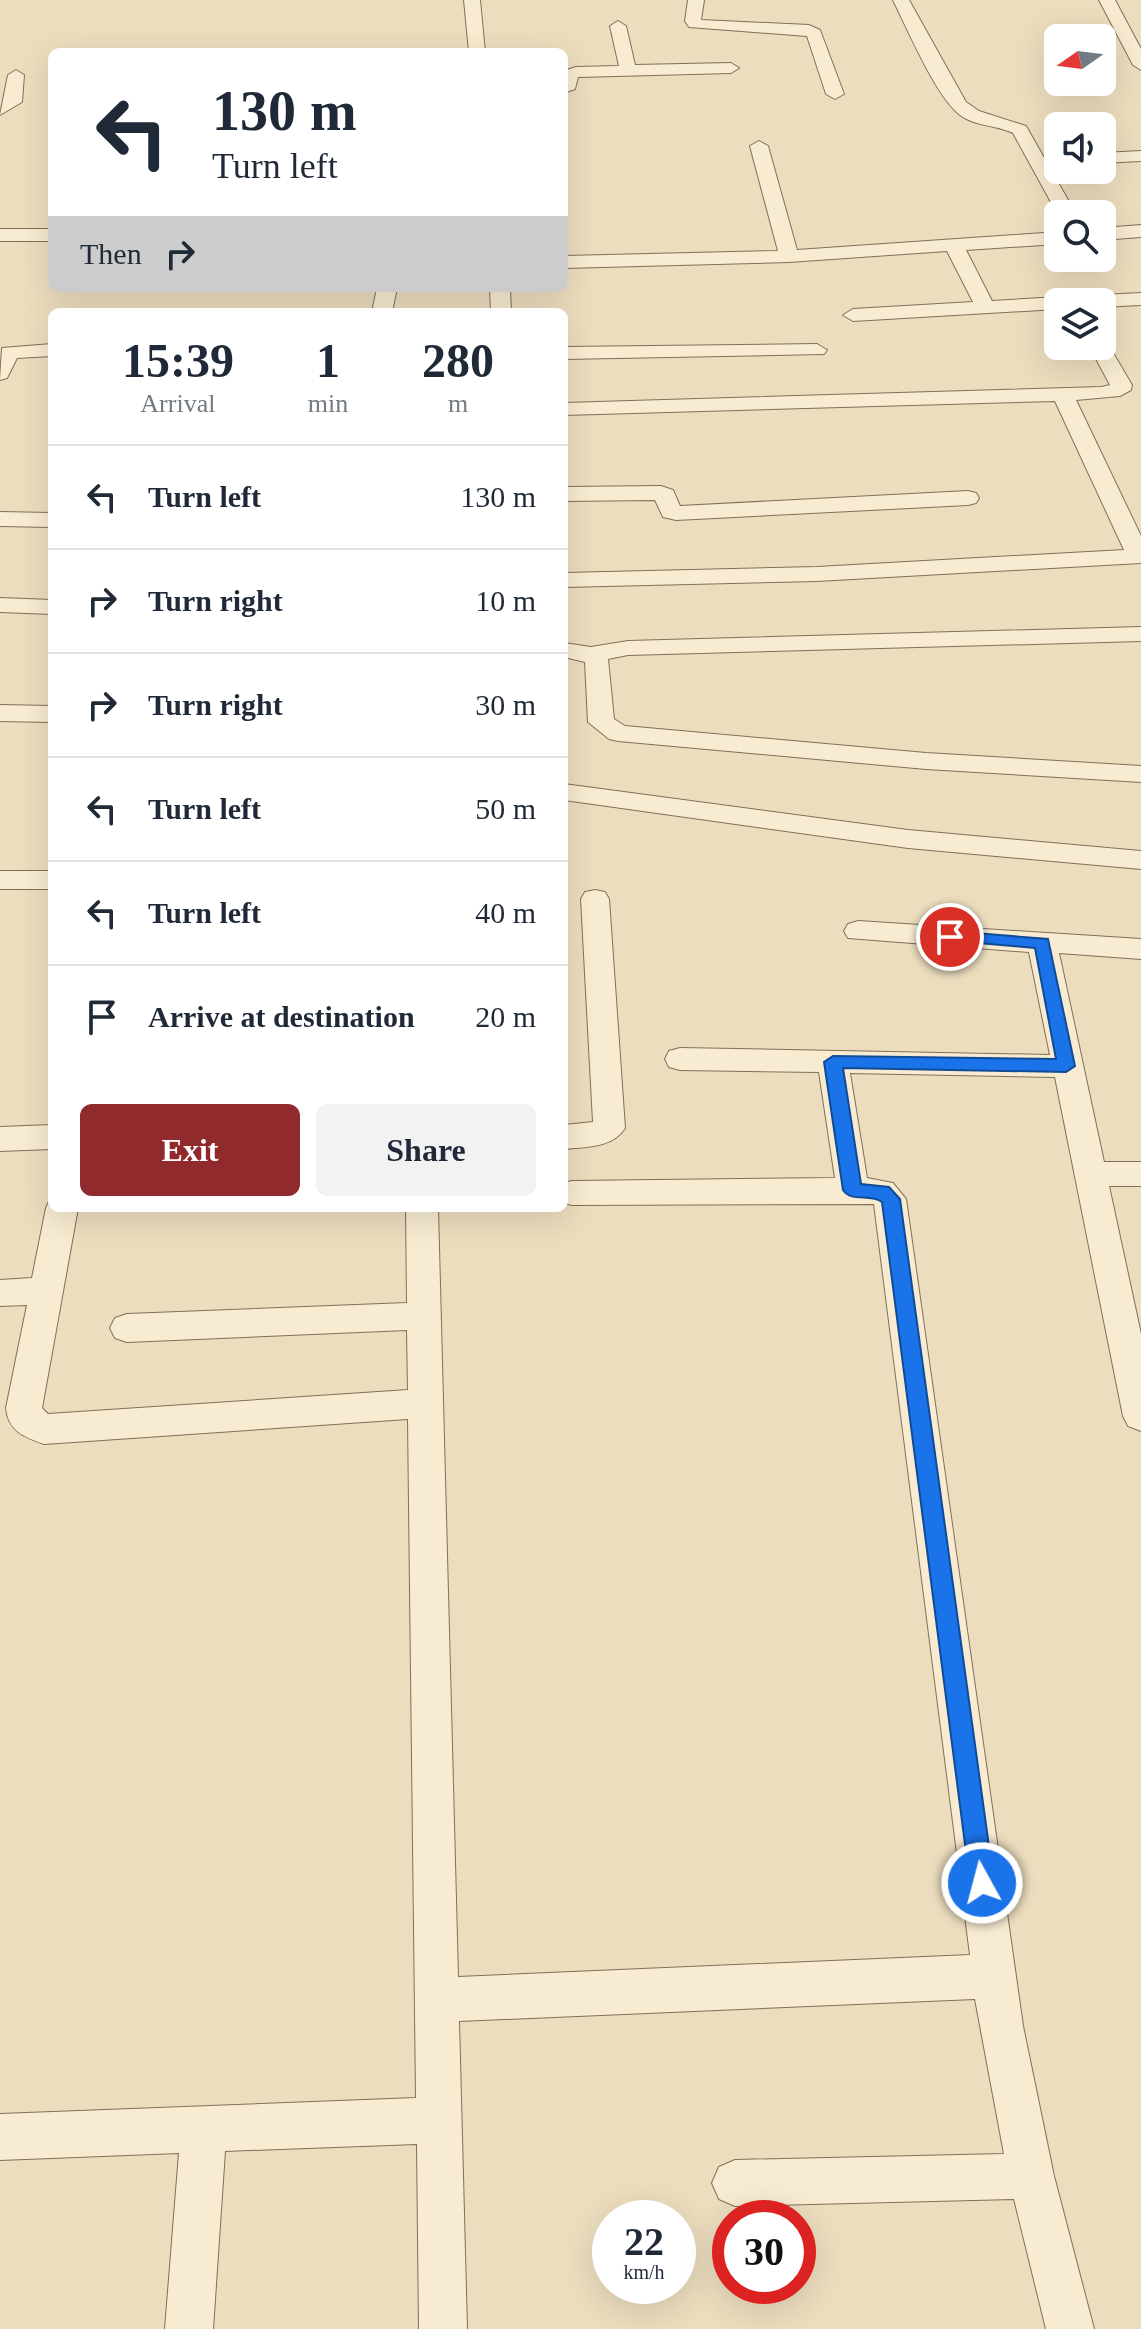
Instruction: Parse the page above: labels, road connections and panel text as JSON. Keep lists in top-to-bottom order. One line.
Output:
{"north":"left","page":{"turn":["130 m","Turn left"],"then":"Then","eta":["15:39","Arrival","1","min","280","m"],"list":[{"name":"Turn left","value":"130 m"},{"name":"Turn right","value":"10 m"},{"name":"Turn right","value":"30 m"},{"name":"Turn left","value":"50 m"},{"name":"Turn left","value":"40 m"},{"name":"Arrive at destination","value":"20 m"}],"buttons":["Exit","Share"],"speed":"22 km/h","limit":"30"}}
